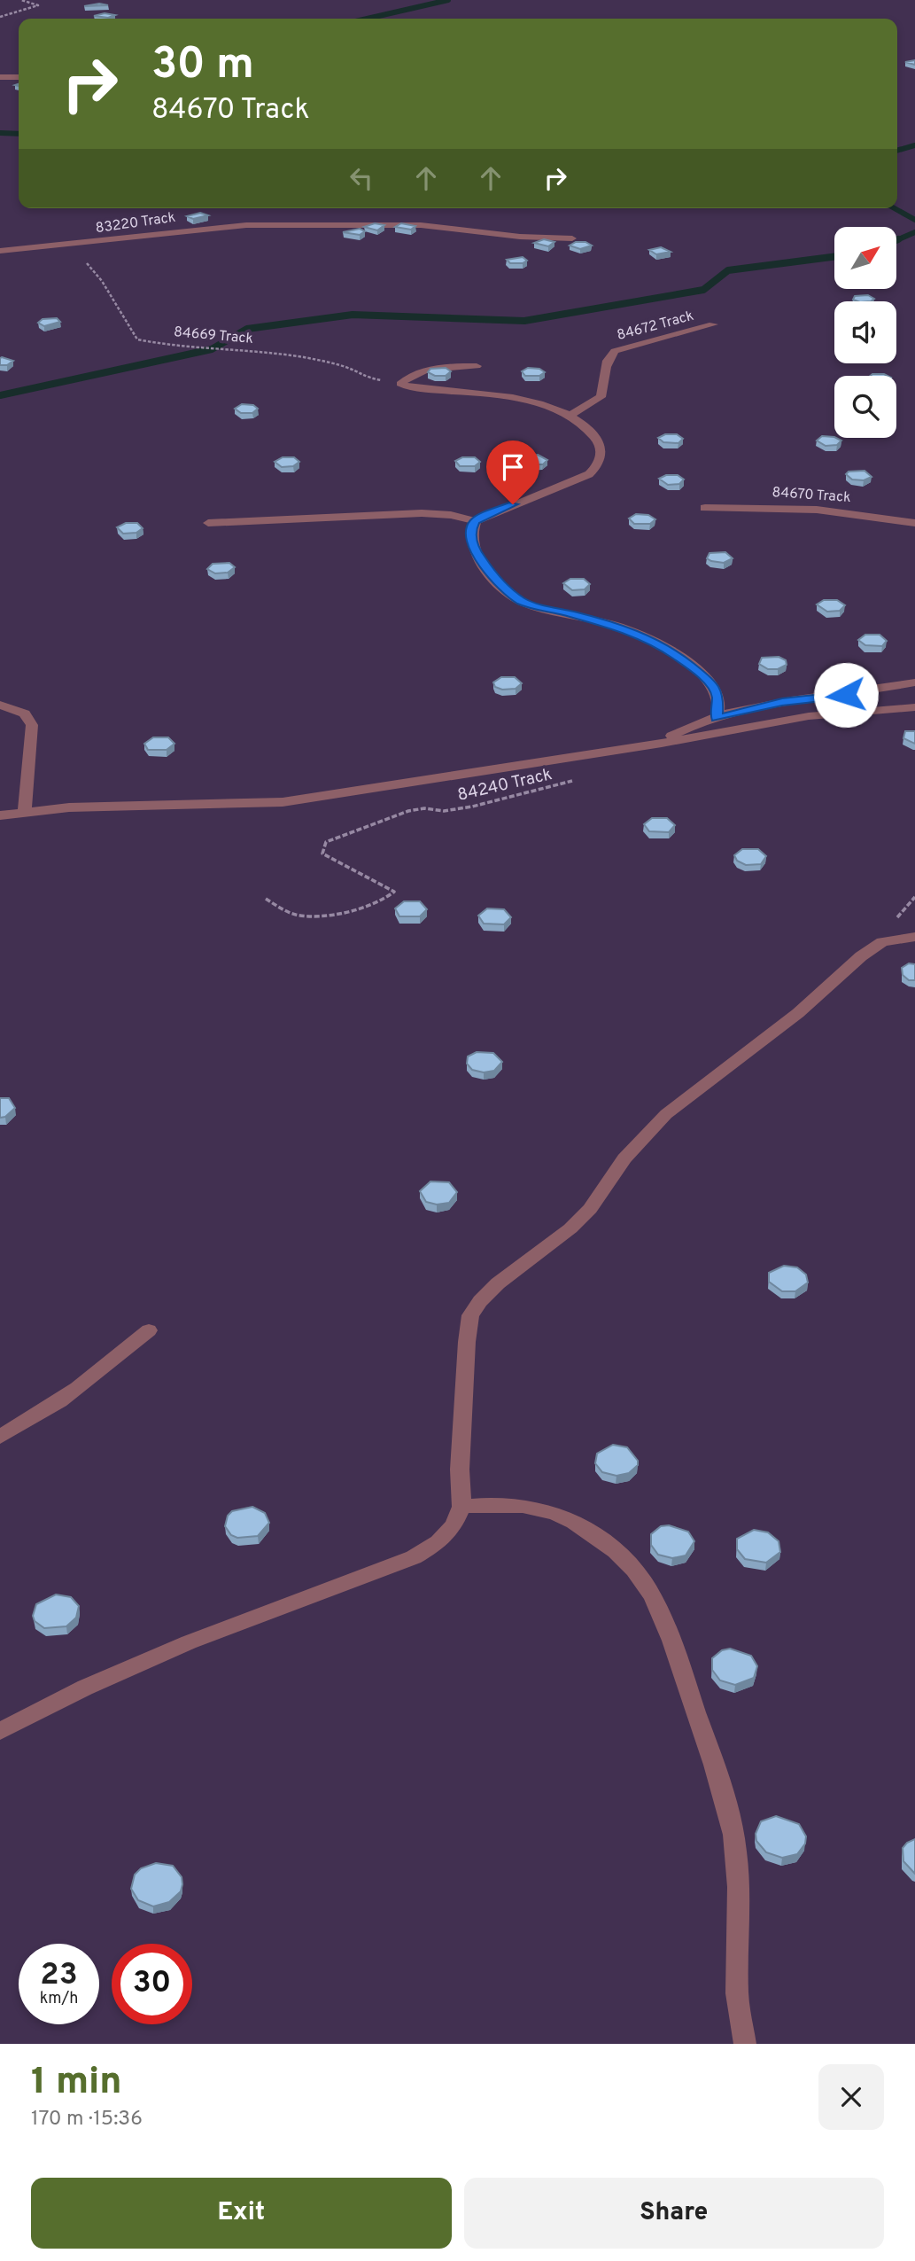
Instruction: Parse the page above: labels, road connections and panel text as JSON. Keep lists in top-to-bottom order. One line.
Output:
{"streets":{"street":["83220 Track","84672 Track","84670 Track"],"path":["84669 Track","84240 Track"]},"crossings":[["83220 Track","84669 Track"]],"north":"top right","page":{"turn":["30 m","84670 Track"],"speed":"23 km/h","limit":"30","heading":["1 min","170 m · 15:36"],"buttons":["Exit","Share"]}}
